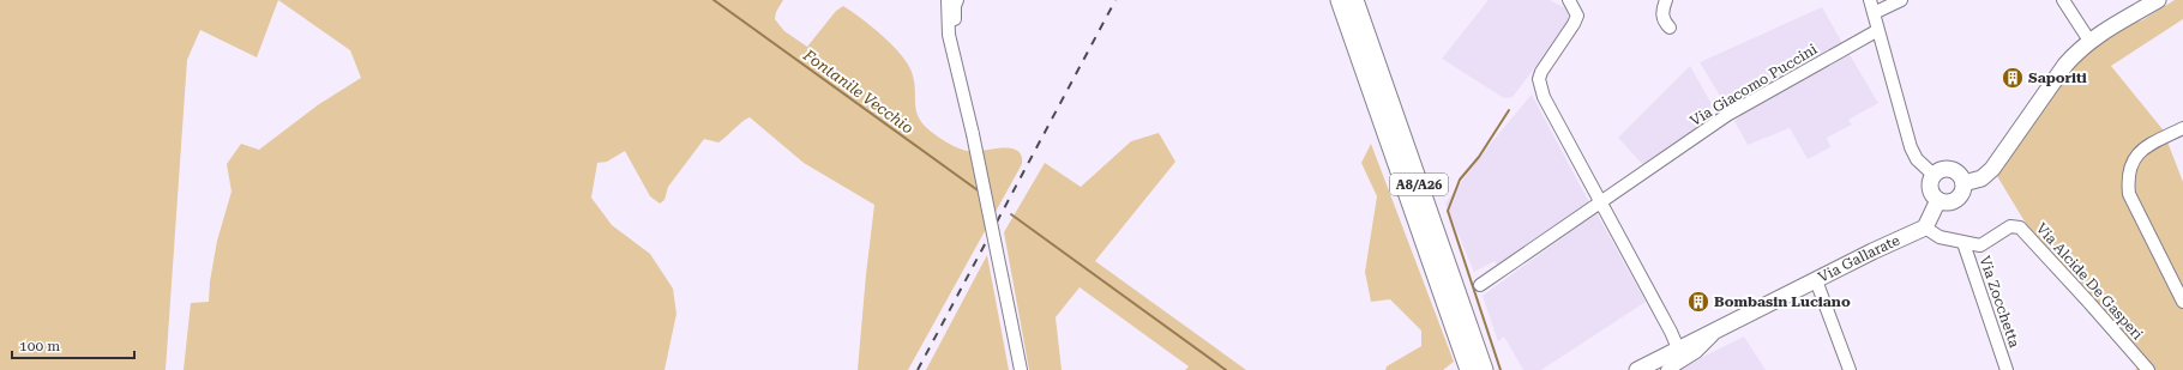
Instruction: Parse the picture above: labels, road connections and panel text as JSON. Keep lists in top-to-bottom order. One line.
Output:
{"streets":{"highway":["A8/A26"],"main road":["Via Gallarate"],"street":["Via Giacomo Puccini","Via Alcide De Gasperi","Via Zocchetta"]},"crossings":[["Via Gallarate","Via Alcide De Gasperi"],["Via Alcide De Gasperi","Via Zocchetta"]],"water":["Fontanile Vecchio"],"places":{"building":["Saporiti","Bombasin Luciano"]},"scale_bar":"100 m"}
